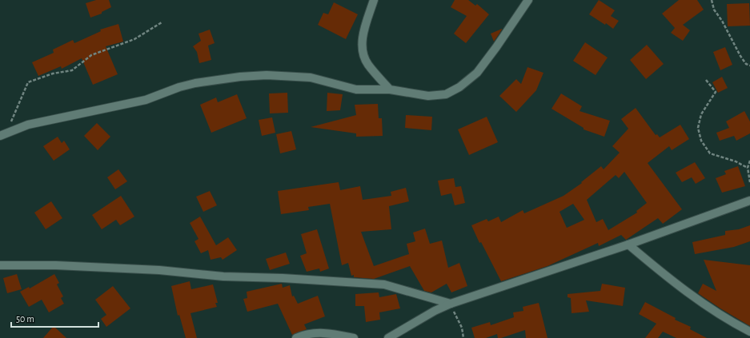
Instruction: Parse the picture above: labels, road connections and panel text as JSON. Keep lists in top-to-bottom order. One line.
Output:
{"scale_bar":"50 m"}
